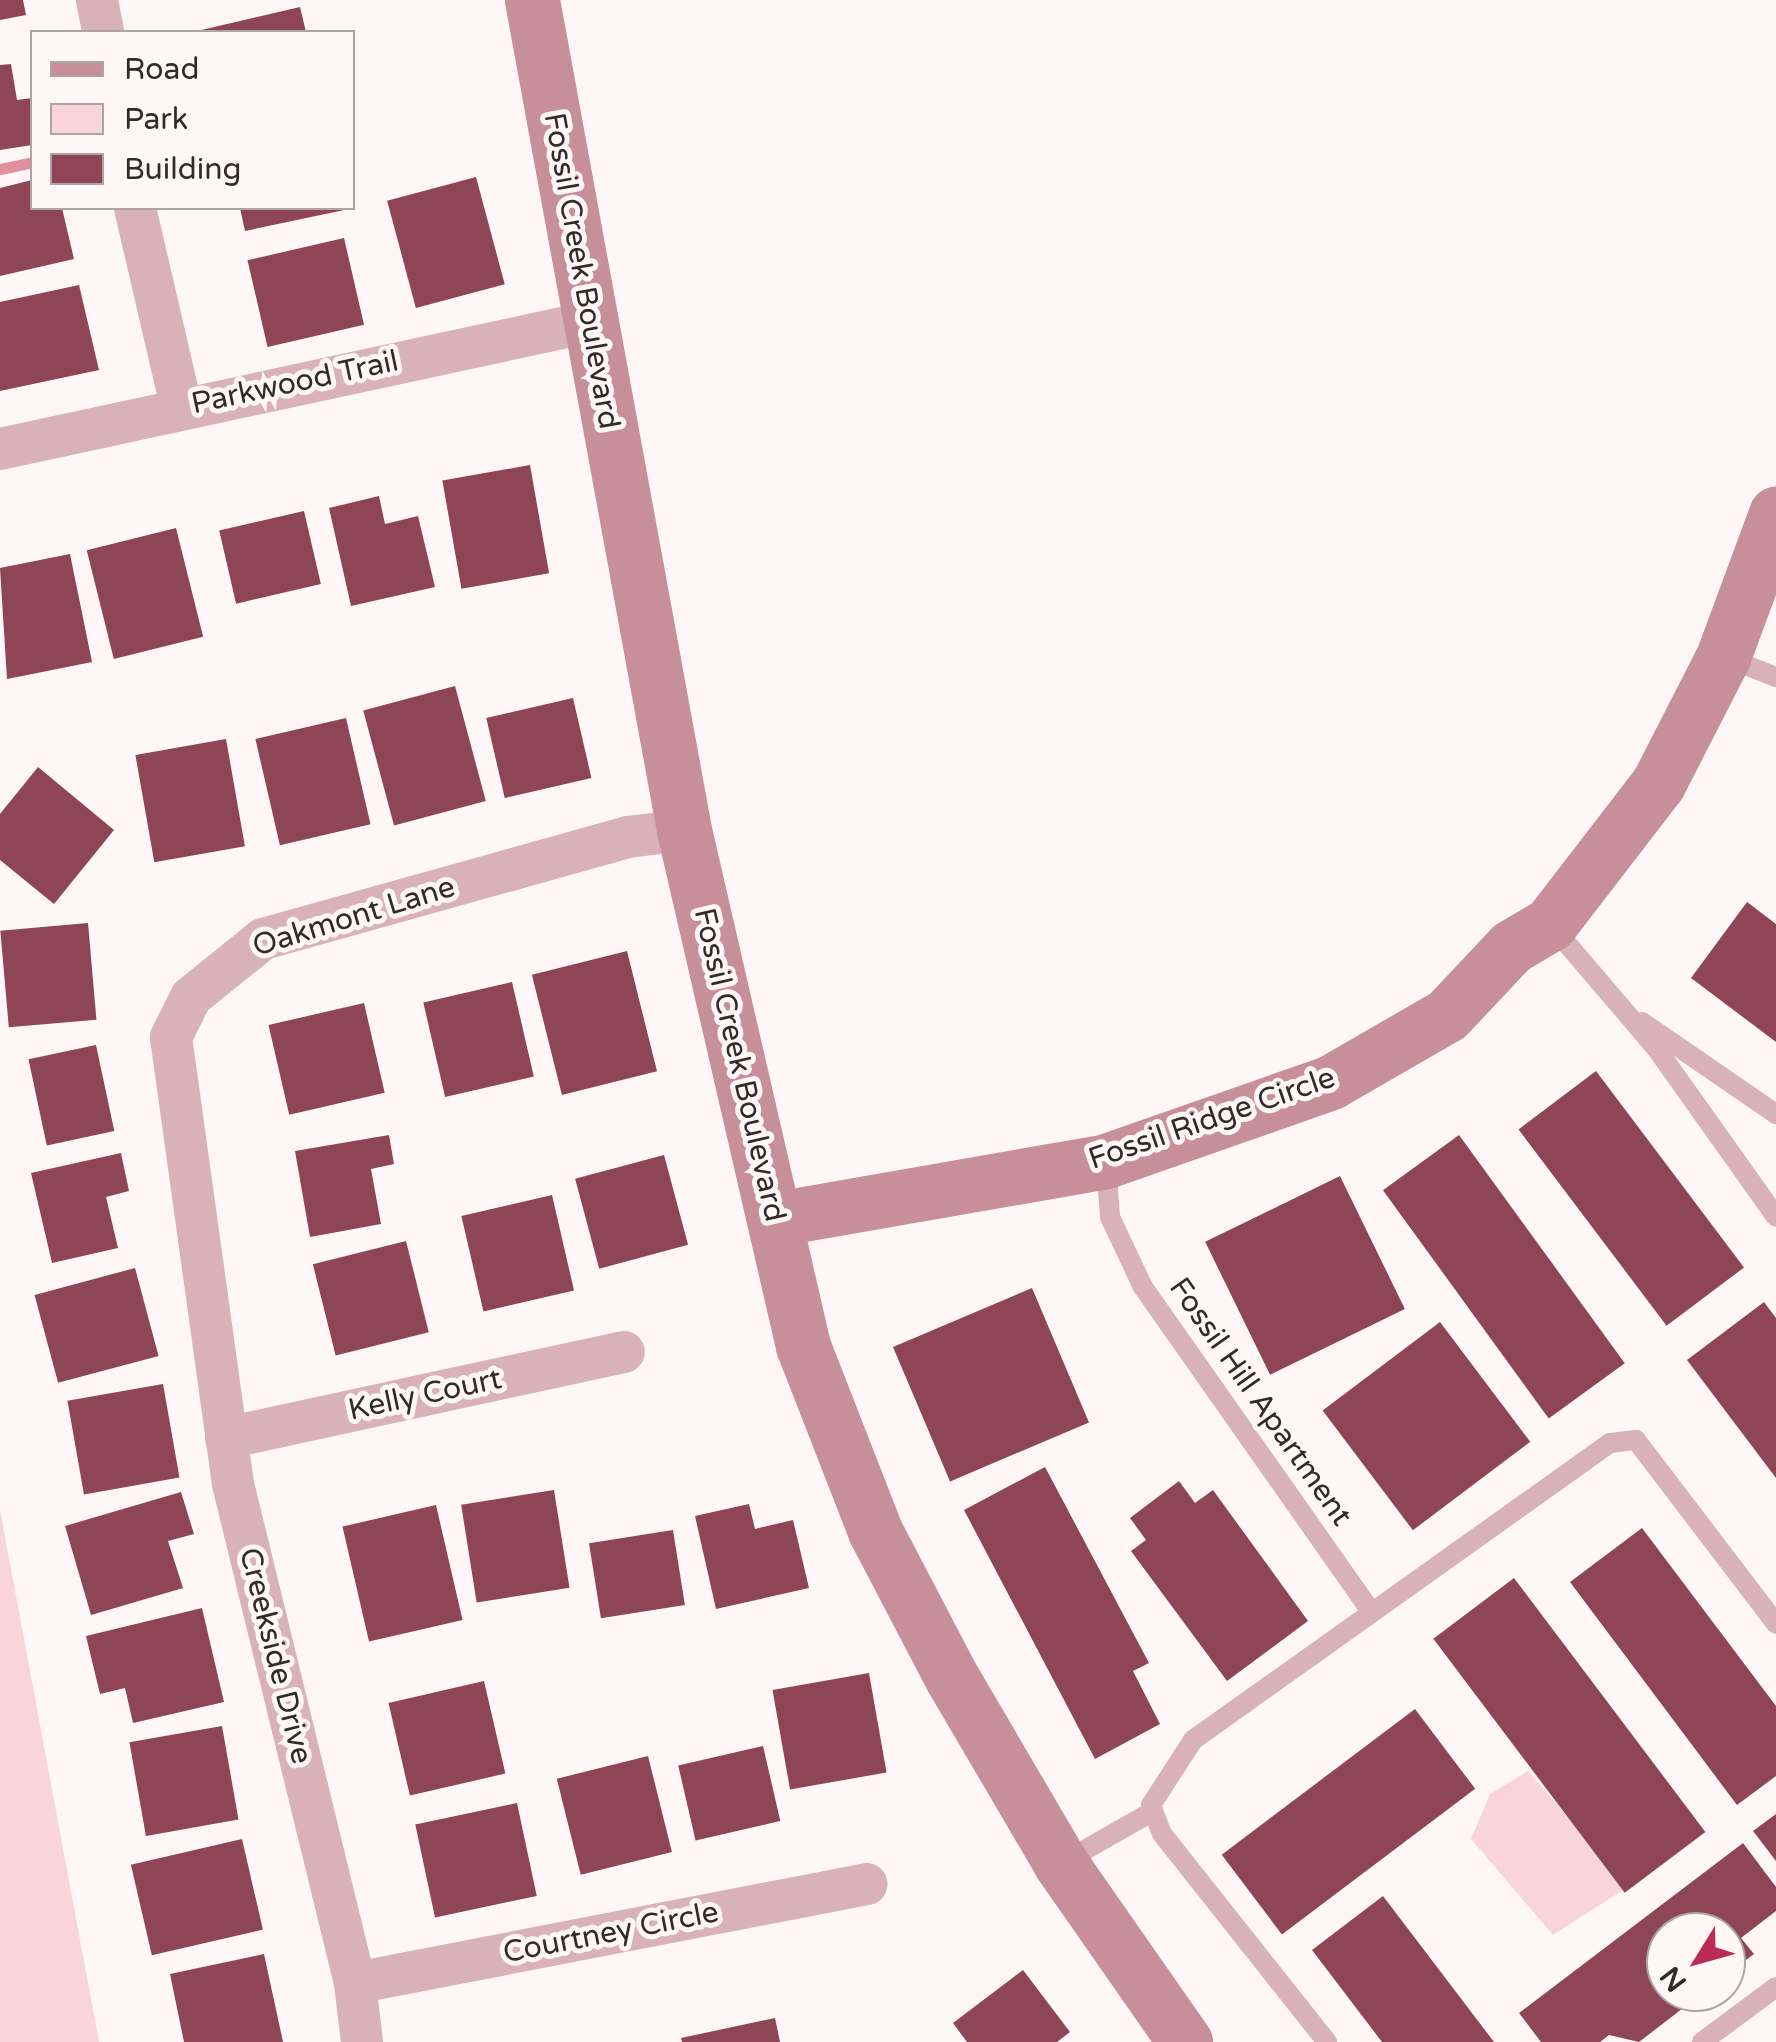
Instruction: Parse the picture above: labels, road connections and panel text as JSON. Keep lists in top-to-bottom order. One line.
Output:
{"streets":{"main road":["Fossil Creek Boulevard","Fossil Ridge Circle"],"street":["Parkwood Trail","Oakmont Lane","Kelly Court","Creekside Drive","Courtney Circle"],"lane":["Fossil Hill Apartment"]},"crossings":[["Fossil Creek Boulevard","Parkwood Trail"],["Fossil Creek Boulevard","Oakmont Lane"],["Fossil Creek Boulevard","Fossil Ridge Circle"],["Oakmont Lane","Creekside Drive"],["Fossil Ridge Circle","Fossil Hill Apartment"],["Kelly Court","Creekside Drive"],["Creekside Drive","Courtney Circle"]],"legend":["Road","Park","Building"],"north":"bottom left"}
